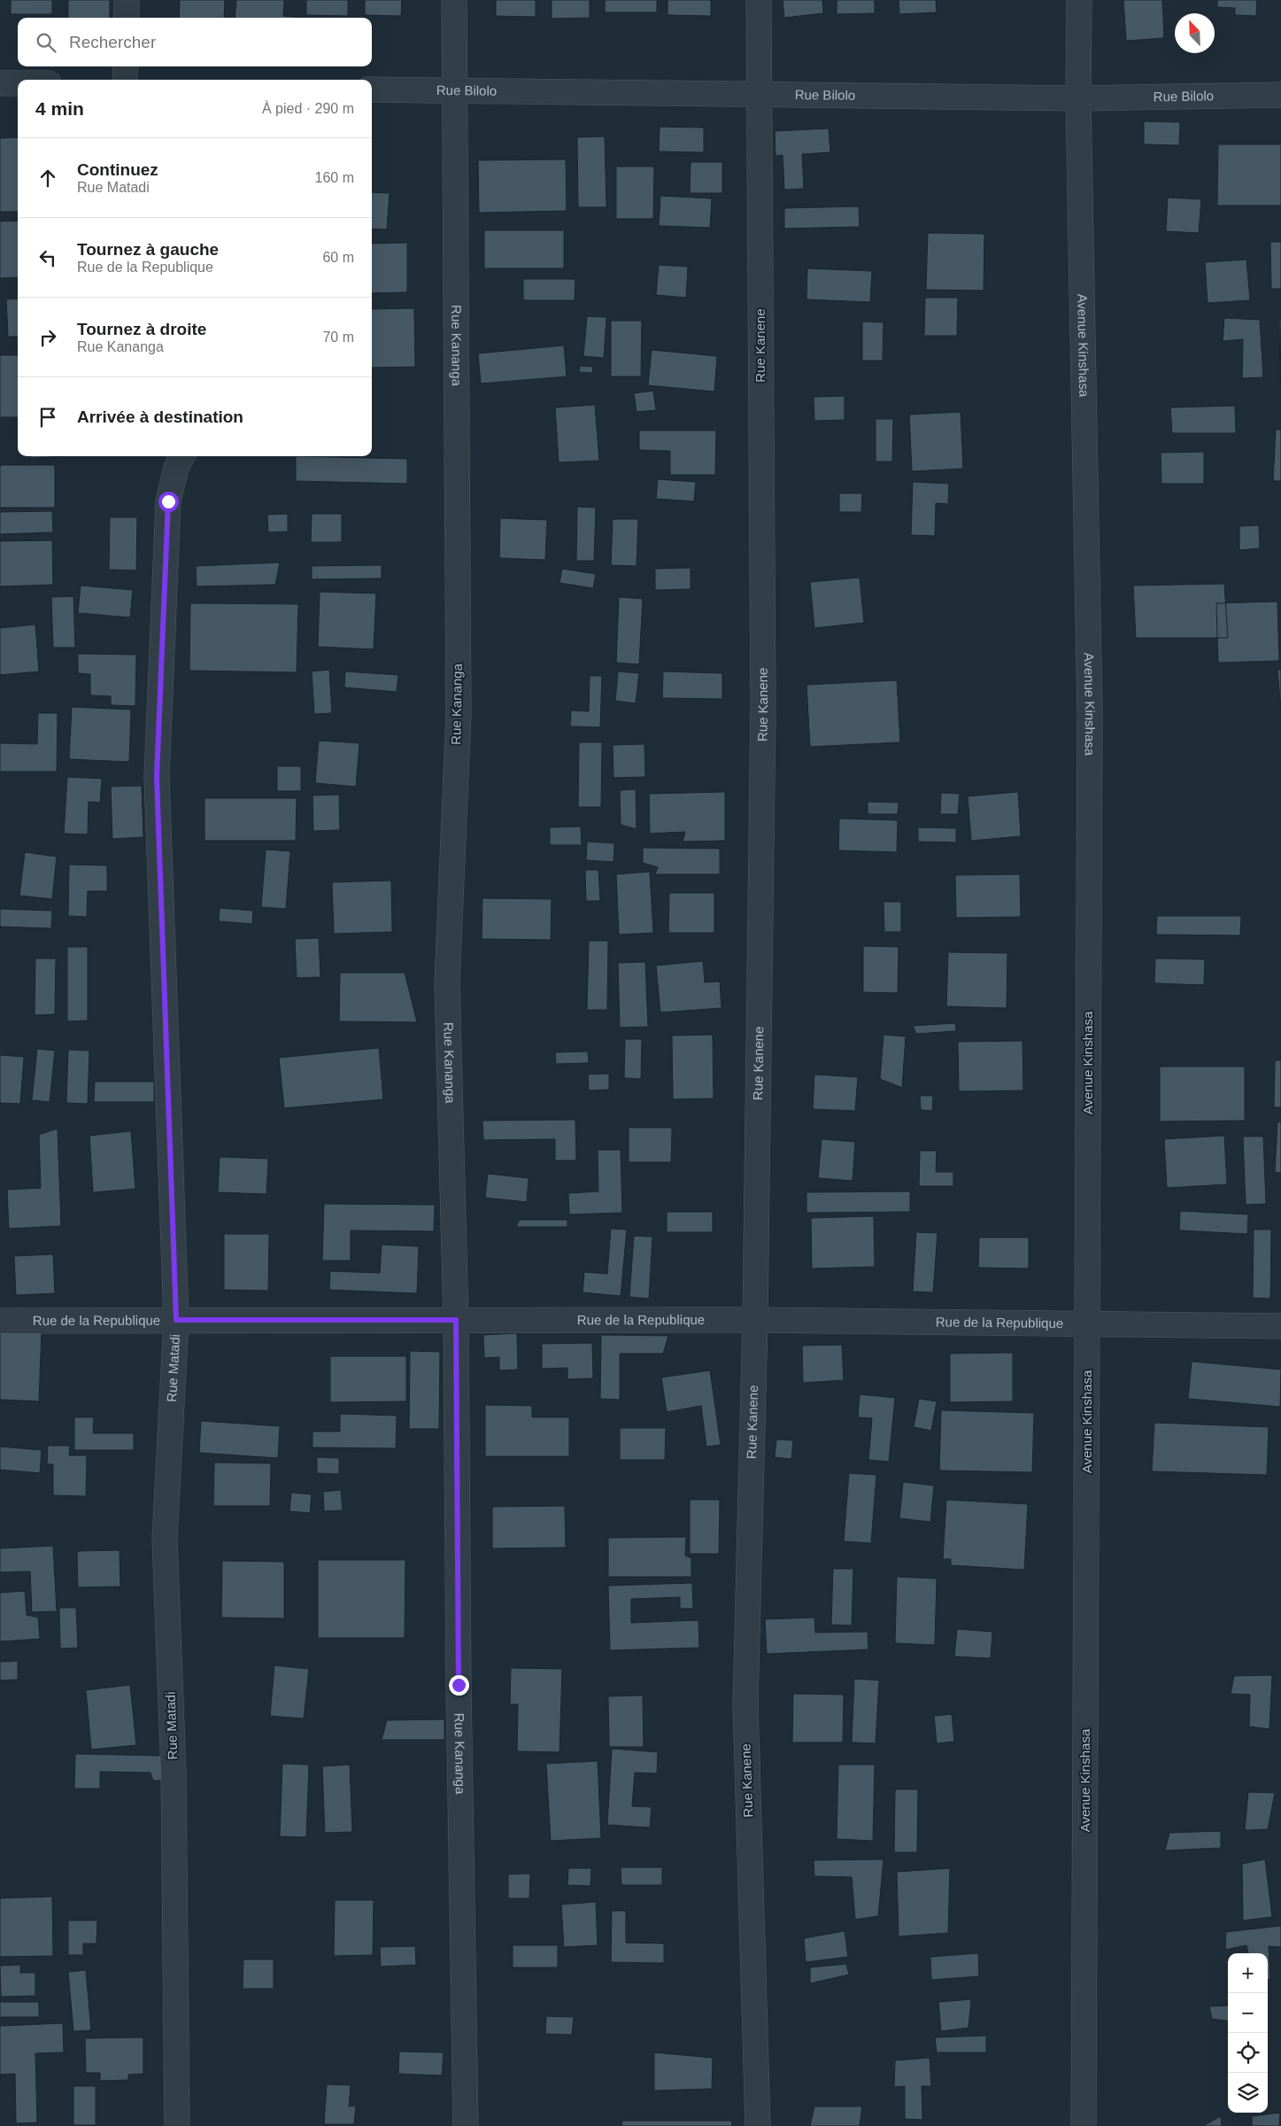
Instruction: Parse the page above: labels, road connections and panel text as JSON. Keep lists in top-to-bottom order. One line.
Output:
{"streets":{"street":["Rue Bilolo","Rue Kananga","Rue Kanene","Avenue Kinshasa","Rue de la Republique","Rue Matadi"]},"crossings":[["Rue Bilolo","Rue Kananga"],["Rue Bilolo","Rue Kanene"],["Rue Bilolo","Avenue Kinshasa"],["Rue Kananga","Rue de la Republique"],["Rue Kanene","Rue de la Republique"],["Avenue Kinshasa","Rue de la Republique"],["Rue de la Republique","Rue Matadi"]],"north":"top left","page":{"search":"Rechercher","heading":["4 min","À pied · 290 m"],"list":[["Continuez","Rue Matadi","160 m"],["Tournez à gauche","Rue de la Republique","60 m"],["Tournez à droite","Rue Kananga","70 m"],"Arrivée à destination"],"map_buttons":["+","−"]}}
